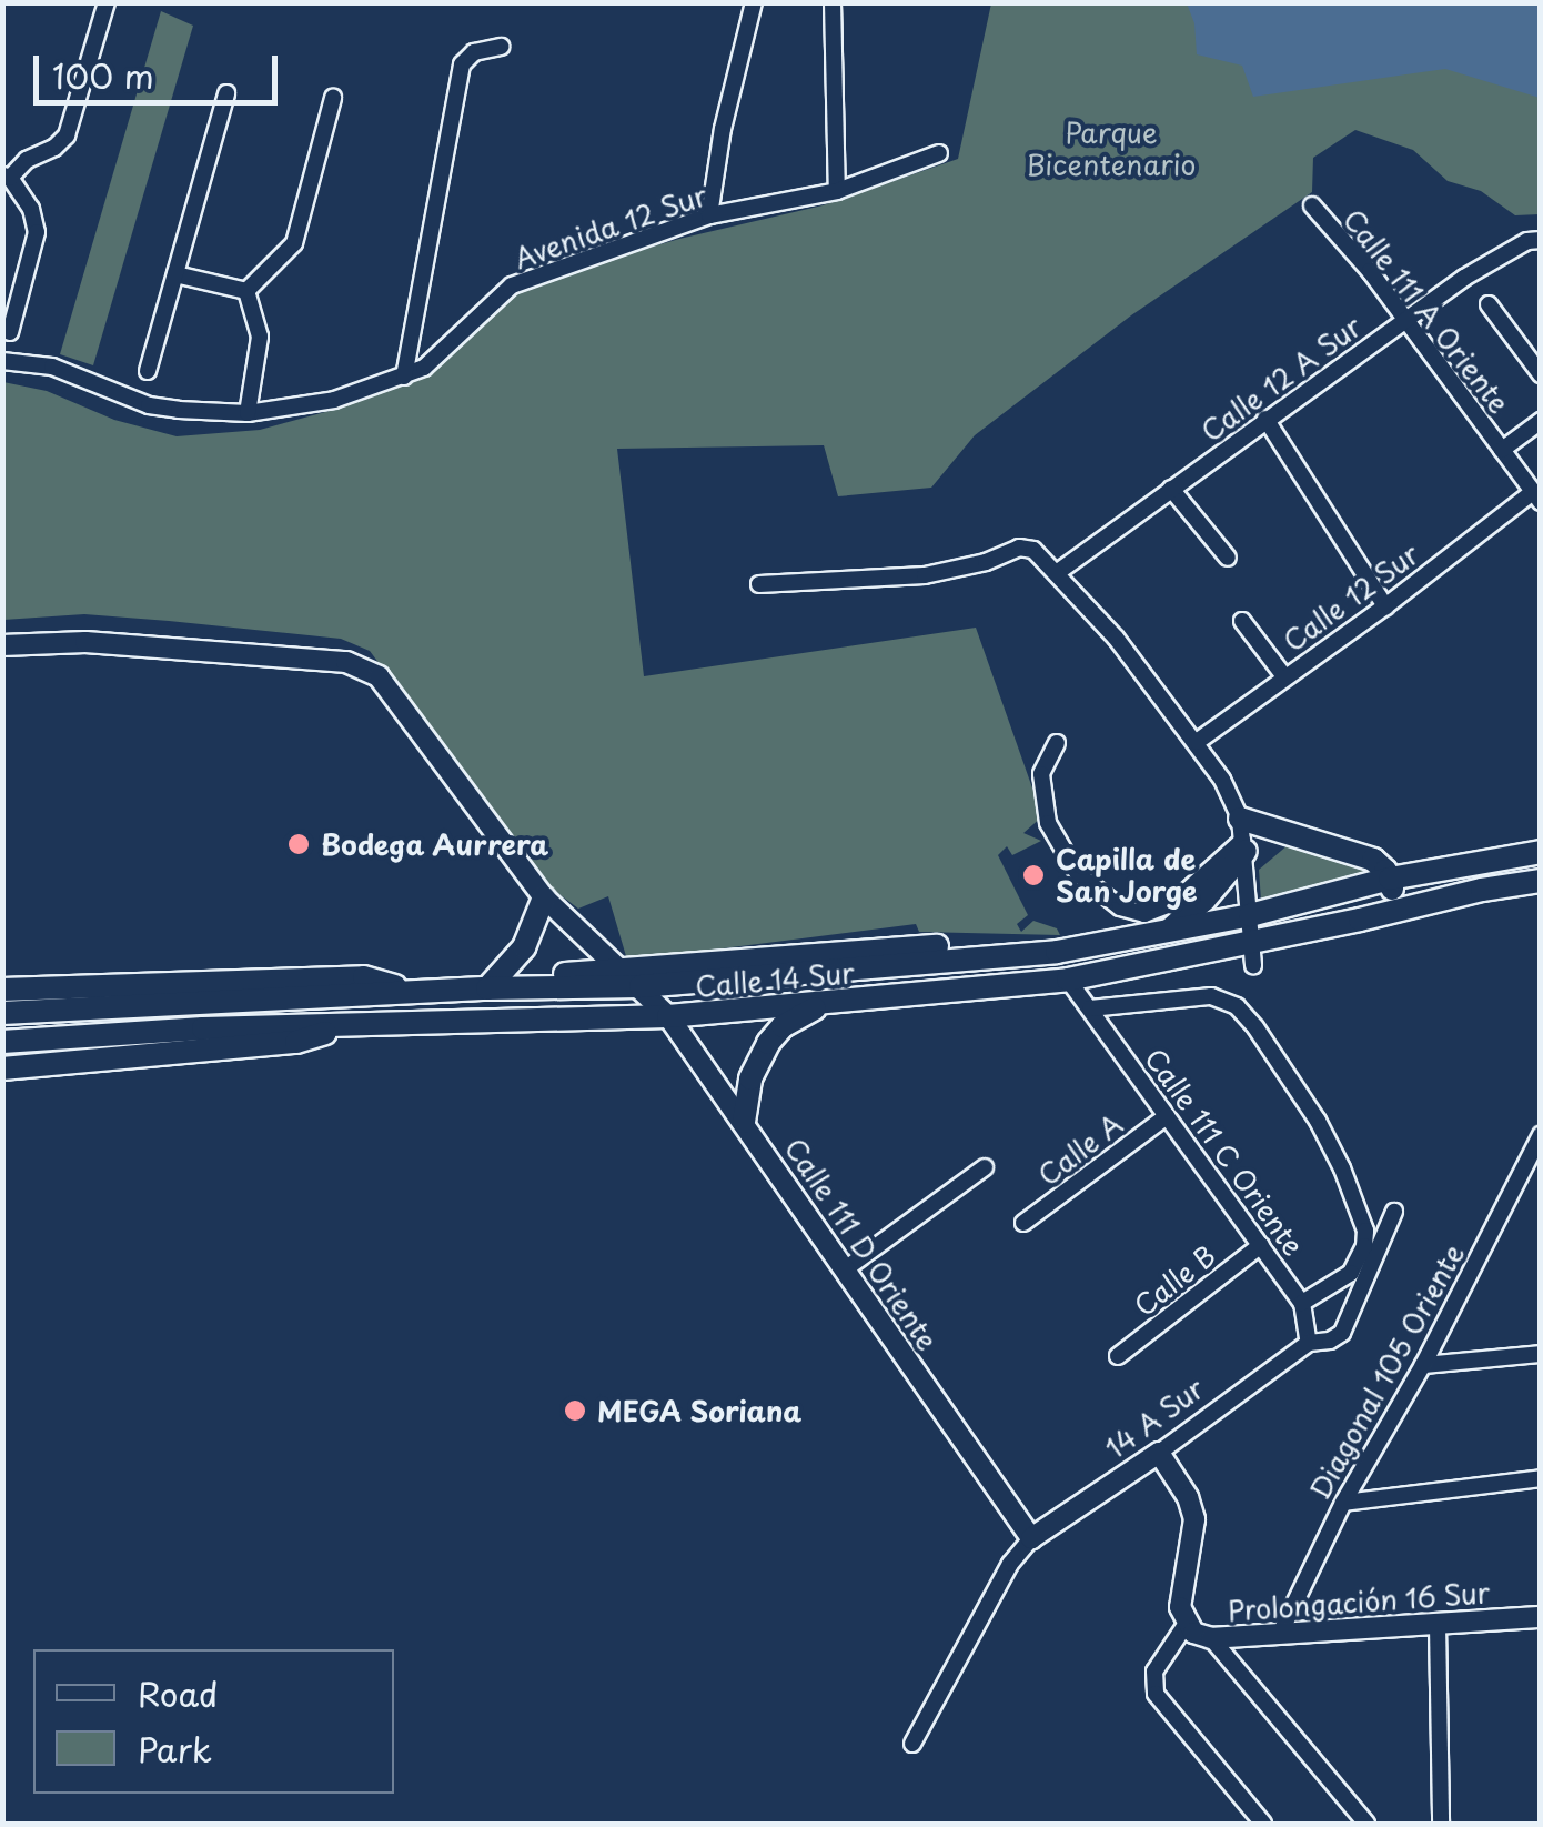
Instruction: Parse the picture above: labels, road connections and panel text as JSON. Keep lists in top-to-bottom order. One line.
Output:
{"streets":{"main road":["Calle 14 Sur"],"street":["Avenida 12 Sur","Calle 111 A Oriente","Calle 12 A Sur","Calle 12 Sur","Calle A","Calle 111 C Oriente","Calle 111 D Oriente","Calle B","Diagonal 105 Oriente","14 A Sur","Prolongación 16 Sur"]},"crossings":[["Calle 111 A Oriente","Calle 12 A Sur"],["Calle 111 A Oriente","Calle 12 Sur"],["Calle 14 Sur","Calle 111 C Oriente"],["Calle 14 Sur","Calle 111 D Oriente"],["Calle A","Calle 111 C Oriente"],["Calle 111 C Oriente","Calle B"],["Calle 111 C Oriente","14 A Sur"],["Calle 111 D Oriente","14 A Sur"],["Diagonal 105 Oriente","Prolongación 16 Sur"]],"parks":["Parque Bicentenario"],"places":["Bodega Aurrera","Capilla de San Jorge","MEGA Soriana"],"legend":["Road","Park"],"scale_bar":"100 m"}
